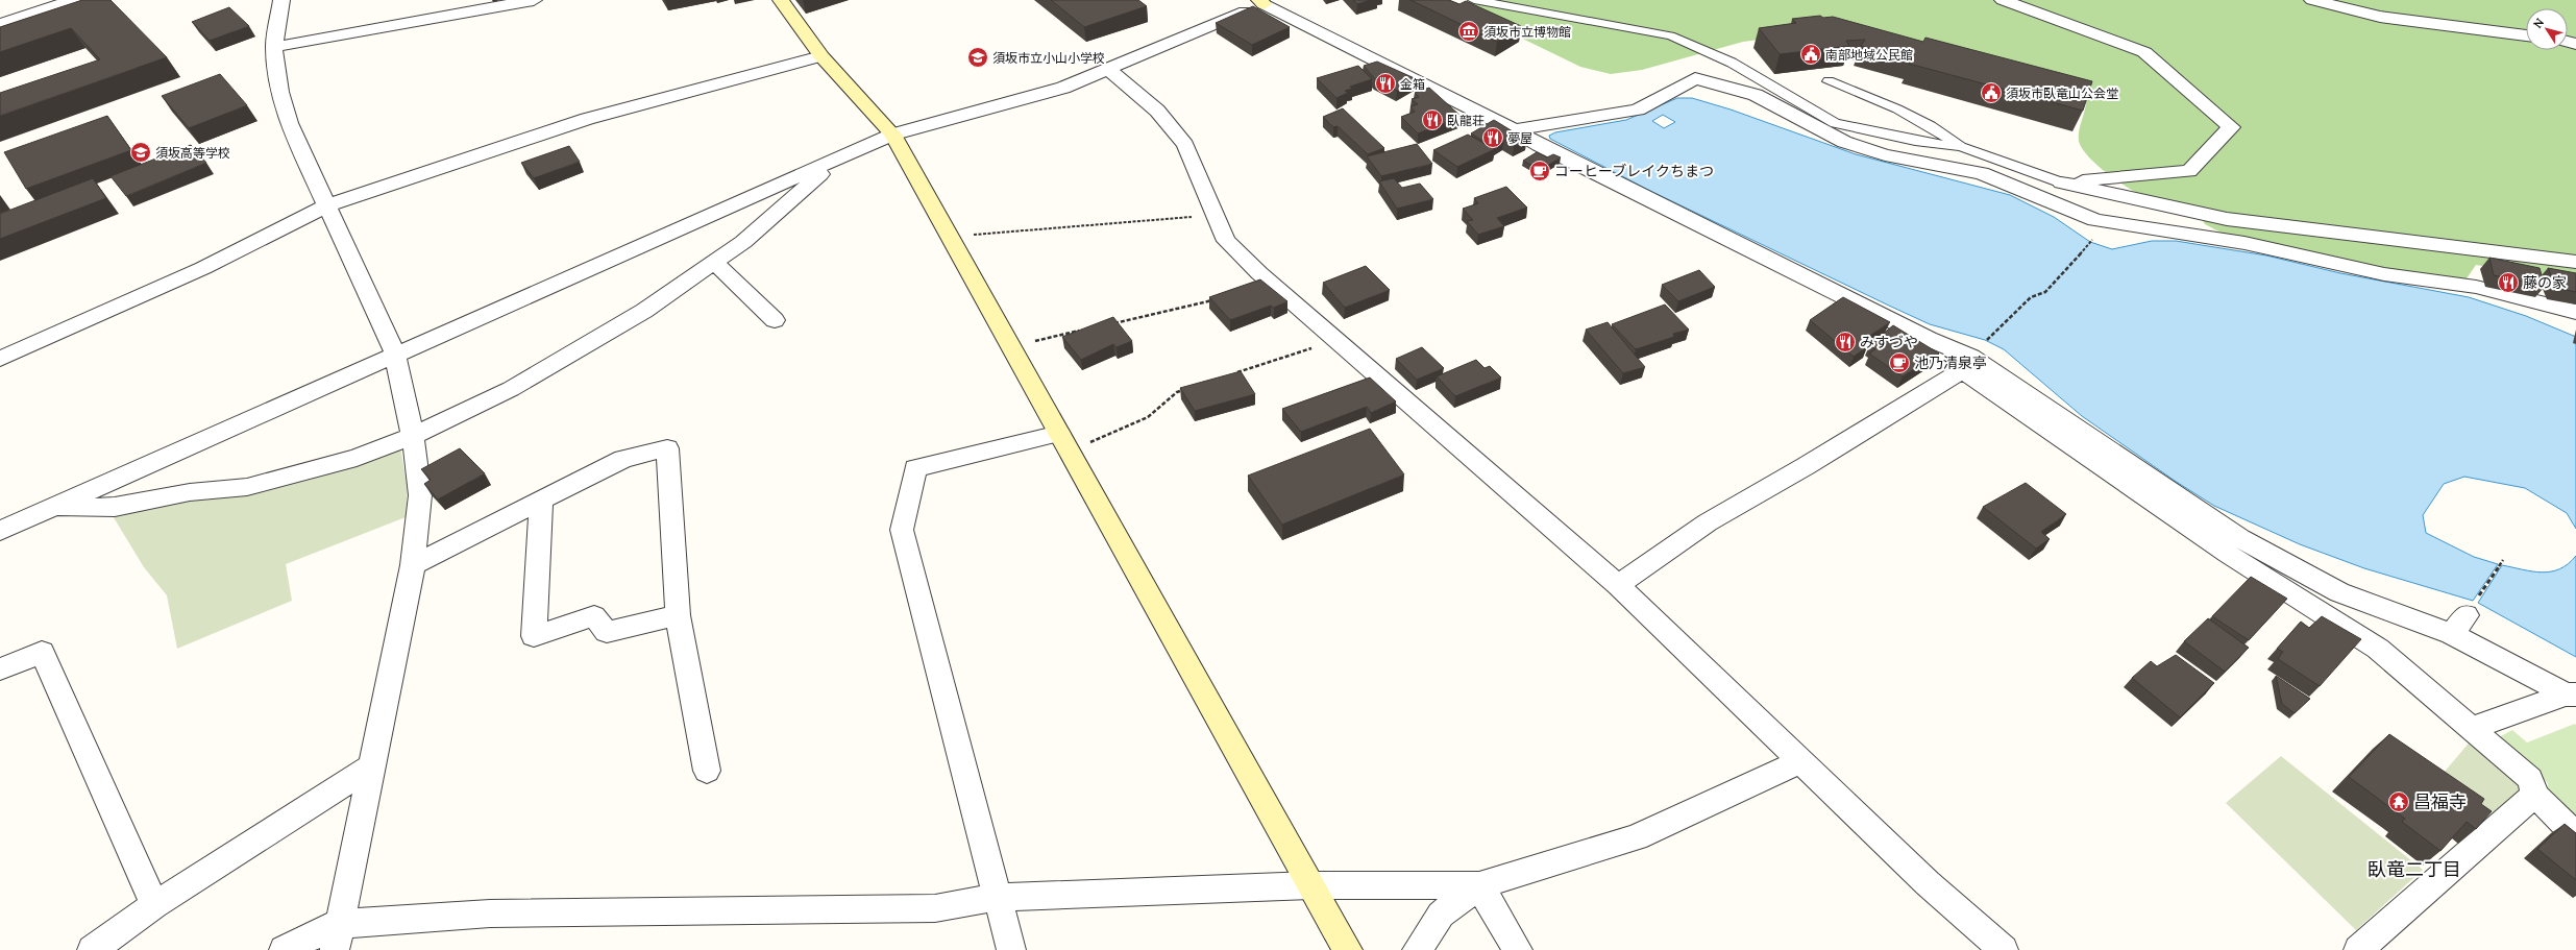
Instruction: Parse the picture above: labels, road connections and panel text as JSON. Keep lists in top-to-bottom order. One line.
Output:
{"districts":["臥竜二丁目"],"places":{"museum":["須坂市立博物館"],"public building":["南部地域公民館","須坂市臥竜山公会堂"],"school or university":["須坂市立小山小学校","須坂高等学校"],"restaurant":["金箱","臥龍荘","夢屋","藤の家","みすづや"],"cafe":["コーヒーブレイクちまつ","池乃清泉亭"],"temple":["昌福寺"]},"north":"top left"}
